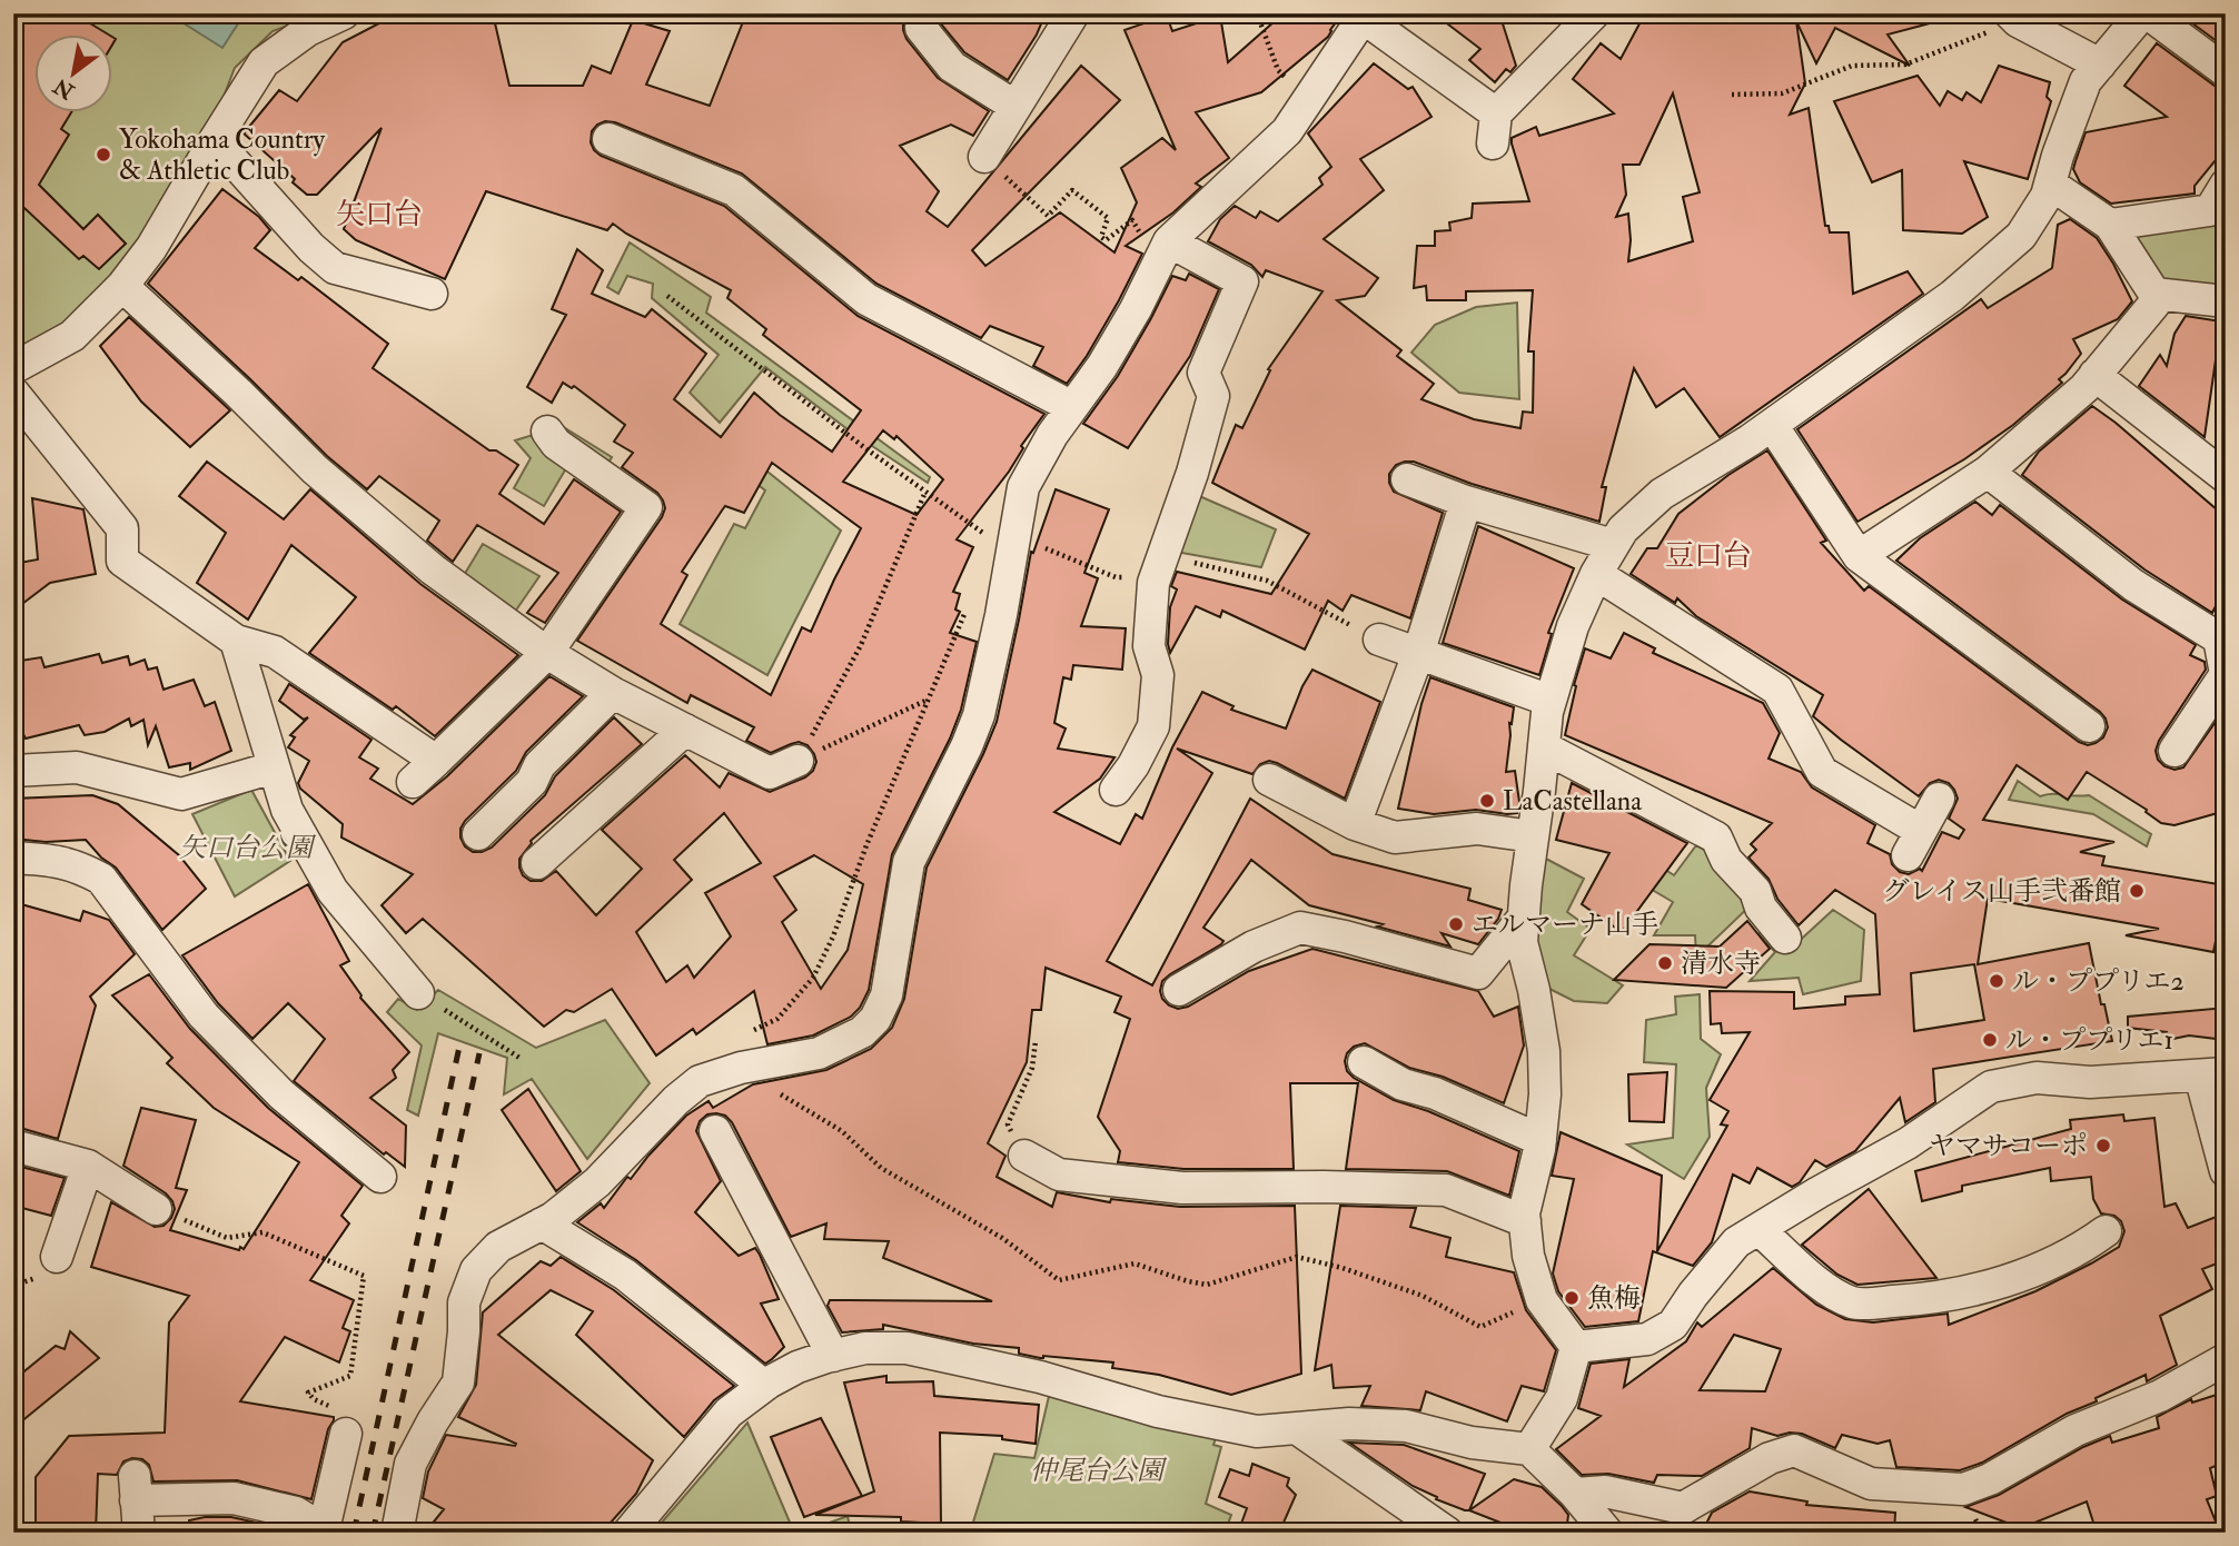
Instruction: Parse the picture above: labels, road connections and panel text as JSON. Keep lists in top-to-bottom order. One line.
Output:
{"districts":["矢口台","豆口台"],"parks":["矢口台公園","仲尾台公園"],"places":["Yokohama Country & Athletic Club","LaCastellana","グレイス山手弐番館","エルマーナ山手","清水寺","ル・ププリエ2","ル・ププリエ1","ヤマサコーポ","魚梅"],"north":"bottom left"}
